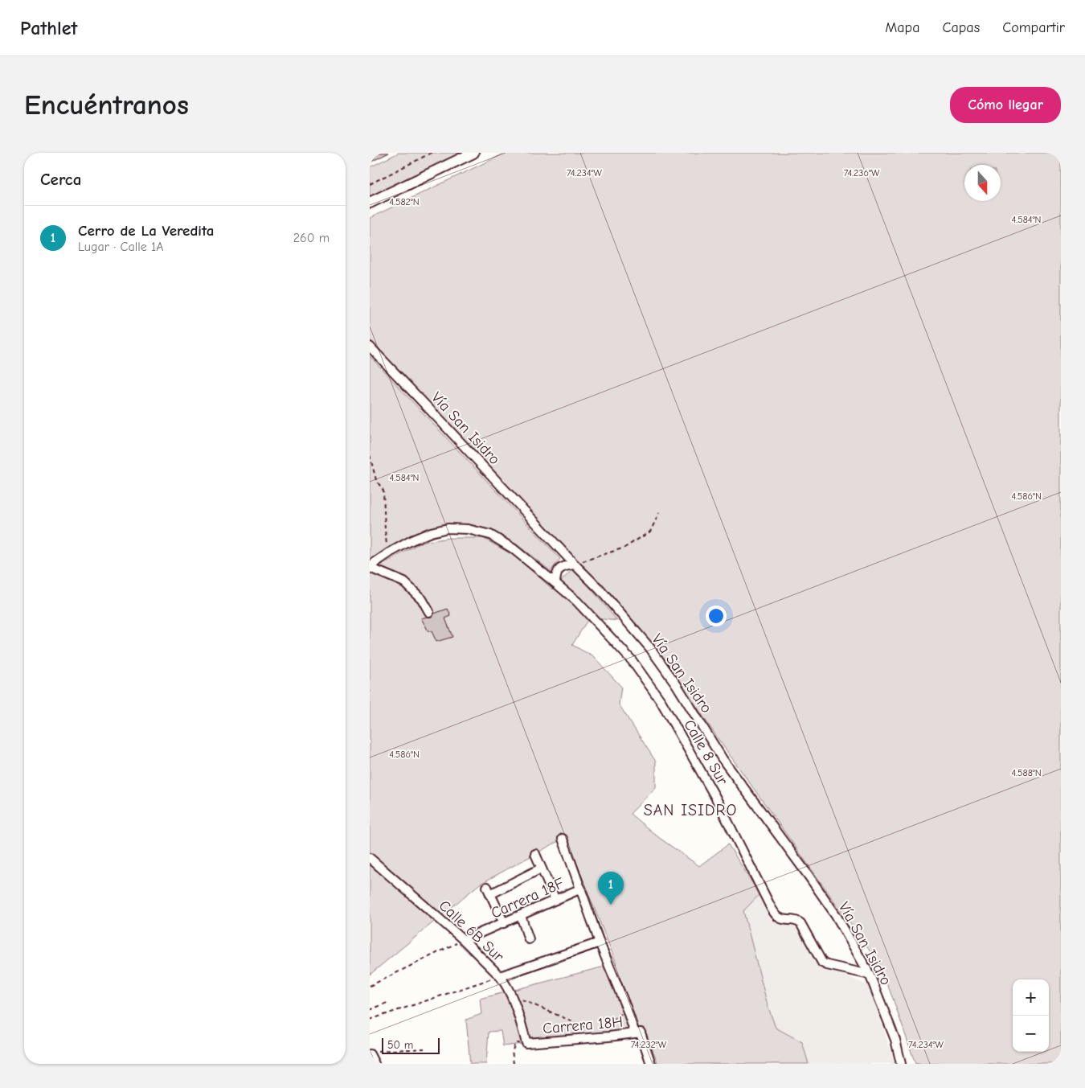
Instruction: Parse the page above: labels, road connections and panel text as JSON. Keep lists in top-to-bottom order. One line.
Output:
{"streets":{"street":["Vía San Isidro","Calle 8 Sur","Carrera 18F","Calle 6B Sur","Carrera 18H"]},"crossings":[["Vía San Isidro","Calle 8 Sur"],["Carrera 18F","Calle 6B Sur"],["Calle 6B Sur","Carrera 18H"]],"districts":["SAN ISIDRO"],"scale_bar":"50 m","north":"bottom","page":{"header":"Pathlet","nav":["Mapa","Capas","Compartir"],"buttons":"Cómo llegar","title":"Encuéntranos","heading":"Cerca","list":[{"mark":"1","name":"Cerro de La Veredita","note":"Lugar · Calle 1A","value":"260 m"}],"pins":"1","map_buttons":["+","−"],"scale":"50 m"},"coordinates":["74.234°W","74.236°W","4.582°N","4.584°N","4.586°N","4.588°N","74.232°W"]}
